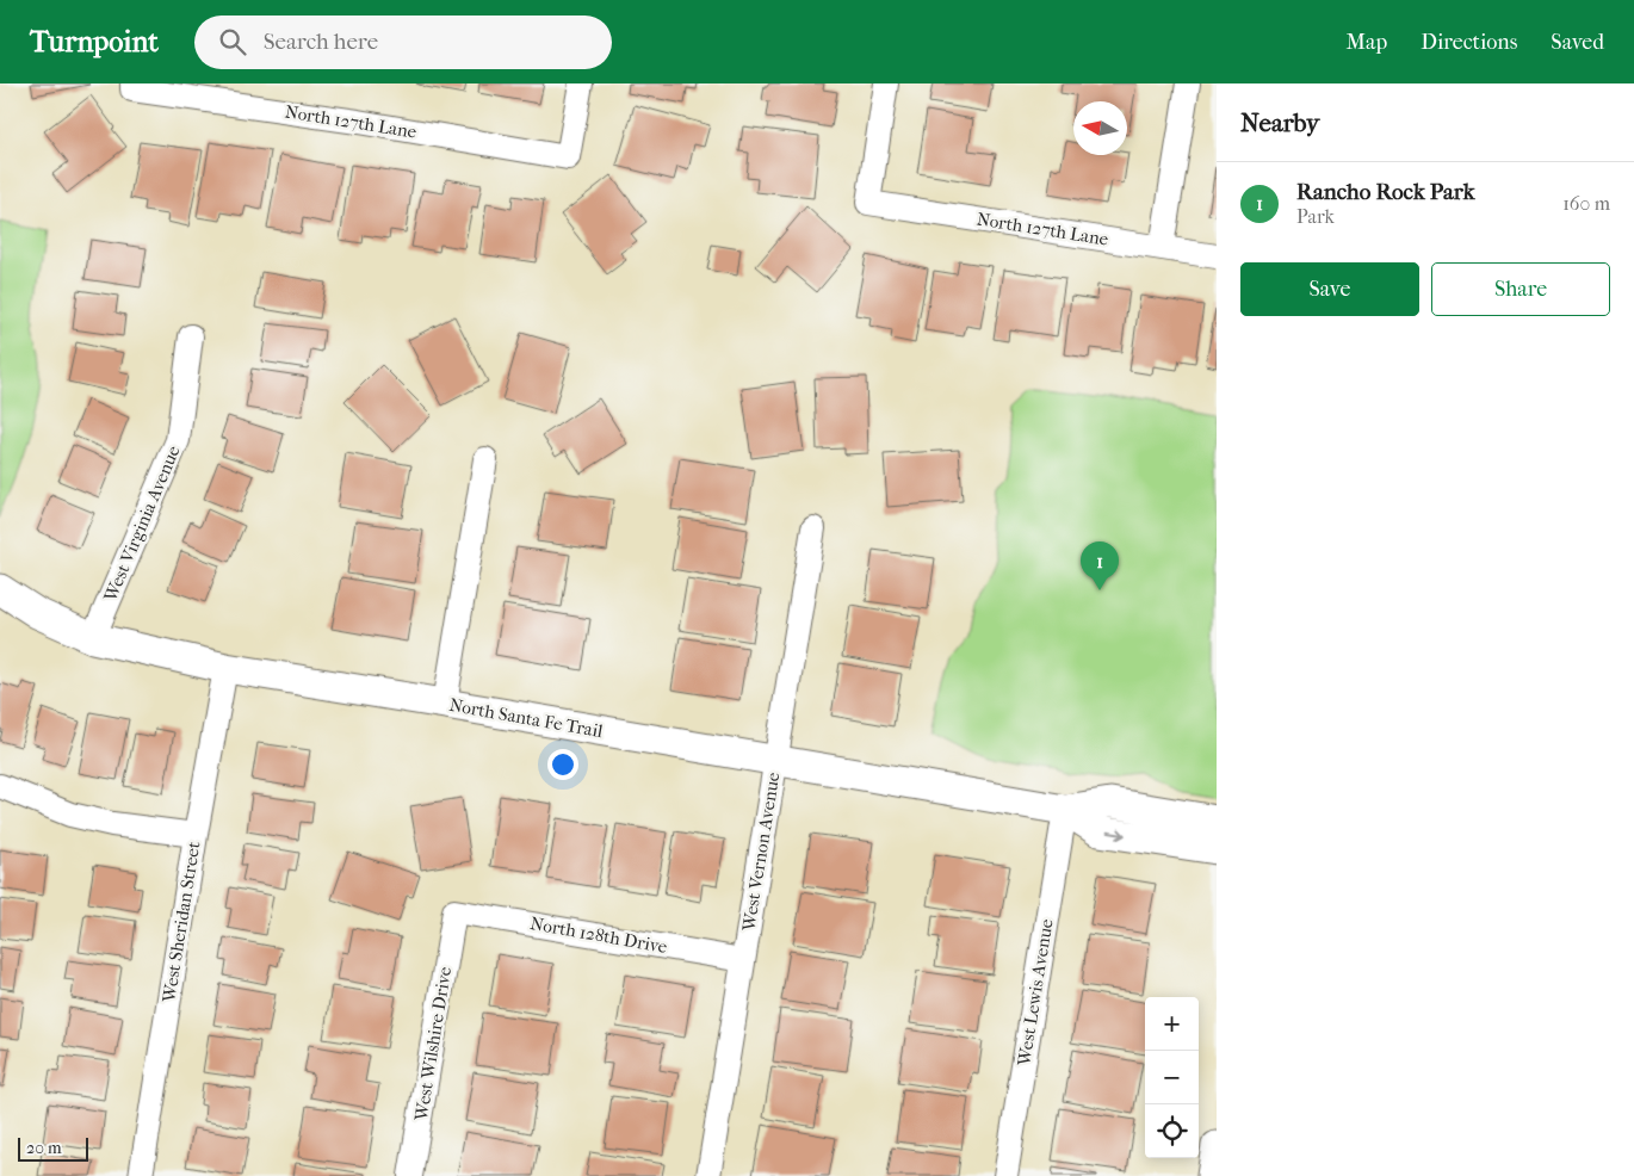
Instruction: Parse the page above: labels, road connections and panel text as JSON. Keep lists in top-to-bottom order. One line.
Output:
{"streets":{"street":["North 127th Lane","West Virginia Avenue","North Santa Fe Trail","West Vernon Avenue","West Sheridan Street","North 128th Drive","West Lewis Avenue","West Wilshire Drive"]},"crossings":[["West Virginia Avenue","North Santa Fe Trail"],["North Santa Fe Trail","West Vernon Avenue"],["North Santa Fe Trail","West Sheridan Street"],["North Santa Fe Trail","West Lewis Avenue"],["West Vernon Avenue","North 128th Drive"],["North 128th Drive","West Wilshire Drive"]],"scale_bar":"20 m","north":"left","page":{"header":"Turnpoint","search":"Search here","nav":["Map","Directions","Saved"],"heading":"Nearby","list":[{"mark":"1","name":"Rancho Rock Park","note":"Park","value":"160 m"}],"buttons":["Save","Share"],"pins":"1","map_buttons":["+","−"],"scale":"20 m"}}
